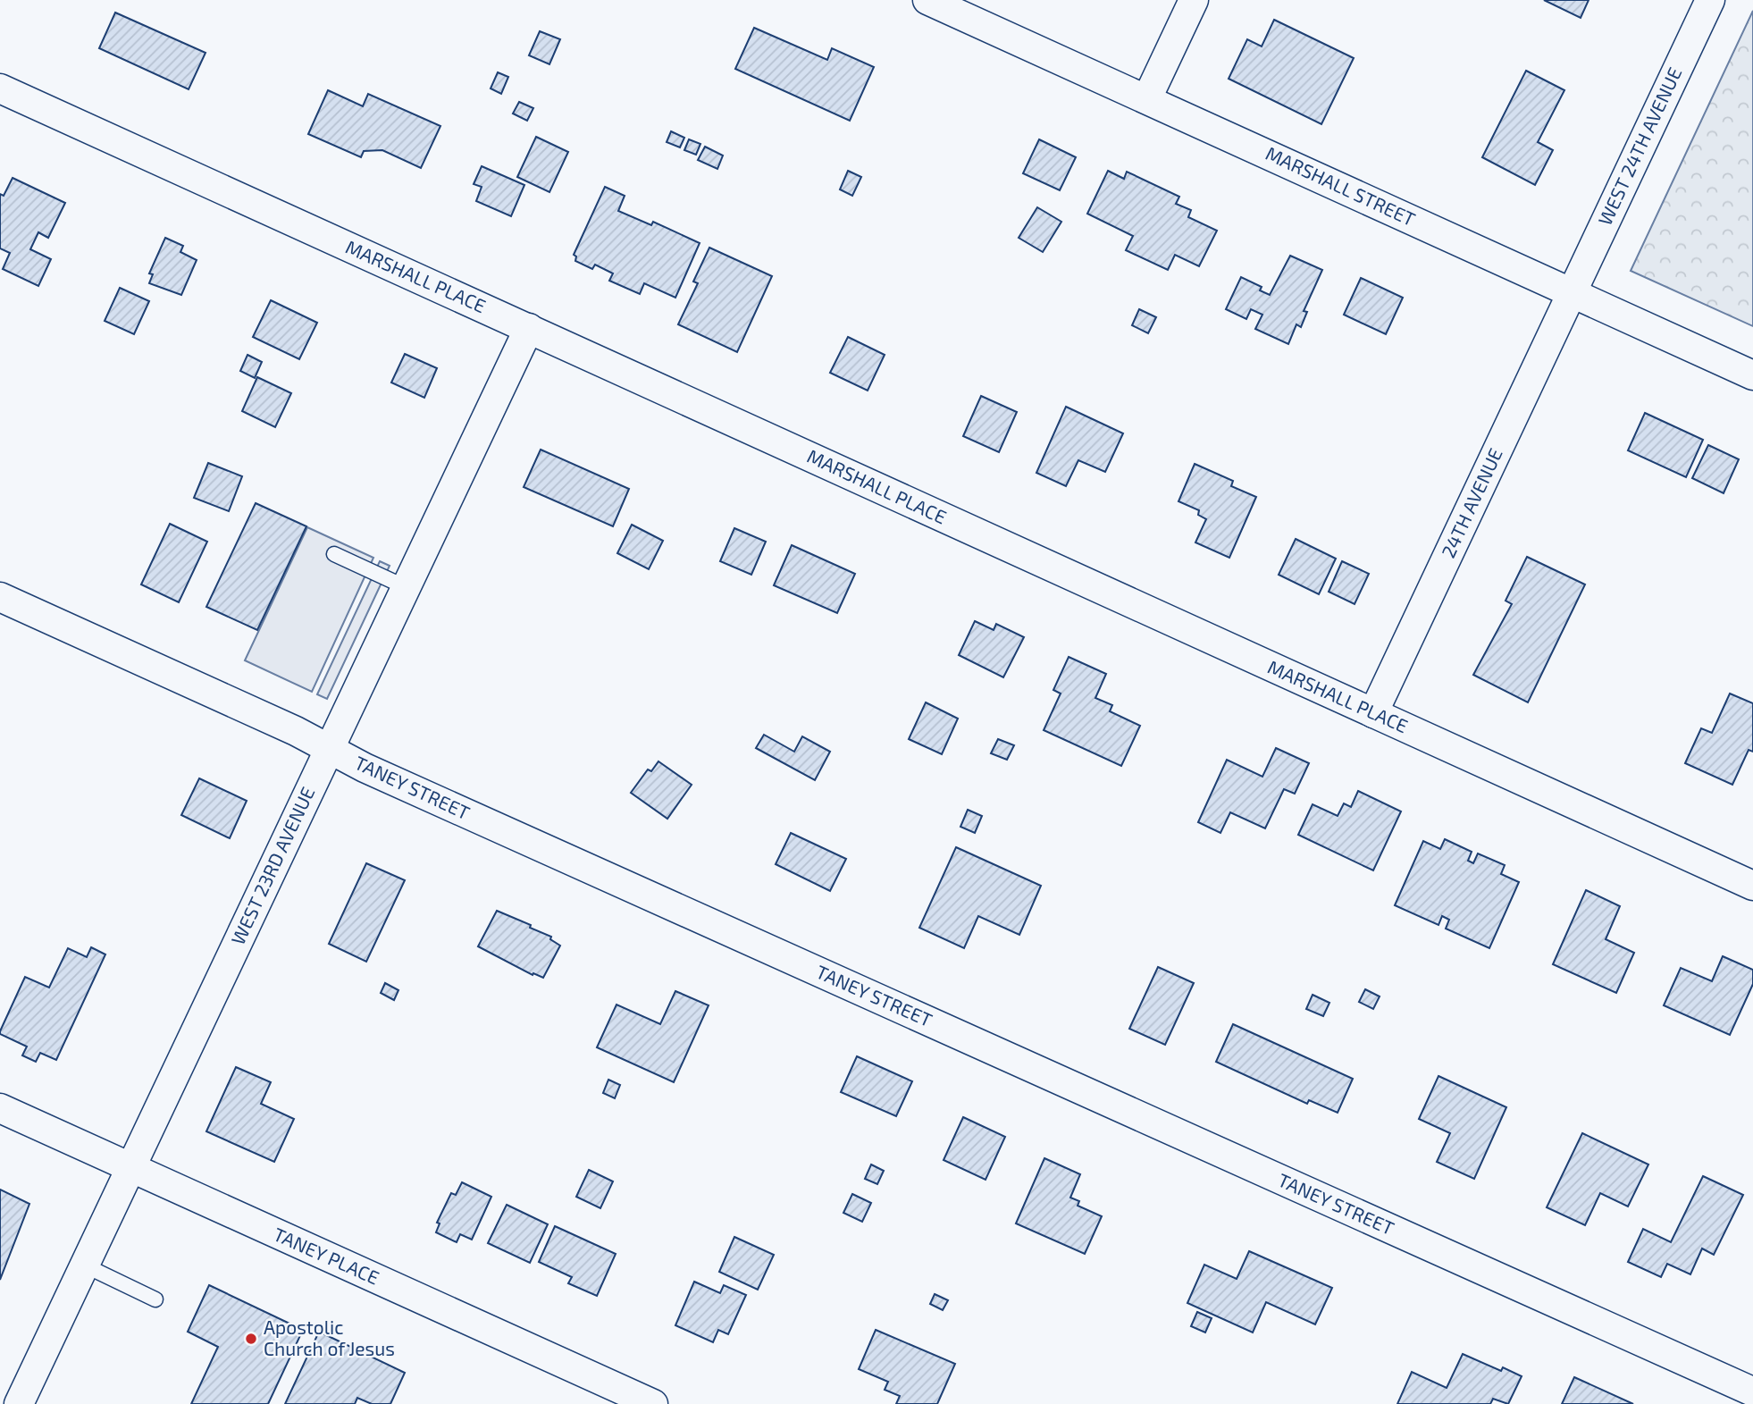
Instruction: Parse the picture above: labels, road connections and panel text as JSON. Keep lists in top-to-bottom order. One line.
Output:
{"streets":{"street":["WEST 24TH AVENUE","MARSHALL STREET","MARSHALL PLACE","24TH AVENUE","TANEY STREET","WEST 23RD AVENUE","TANEY PLACE"]},"crossings":[["WEST 24TH AVENUE","MARSHALL STREET"],["WEST 24TH AVENUE","24TH AVENUE"],["MARSHALL STREET","24TH AVENUE"],["MARSHALL PLACE","24TH AVENUE"],["MARSHALL PLACE","WEST 23RD AVENUE"],["TANEY STREET","WEST 23RD AVENUE"],["WEST 23RD AVENUE","TANEY PLACE"]],"places":["Apostolic Church of Jesus"]}
